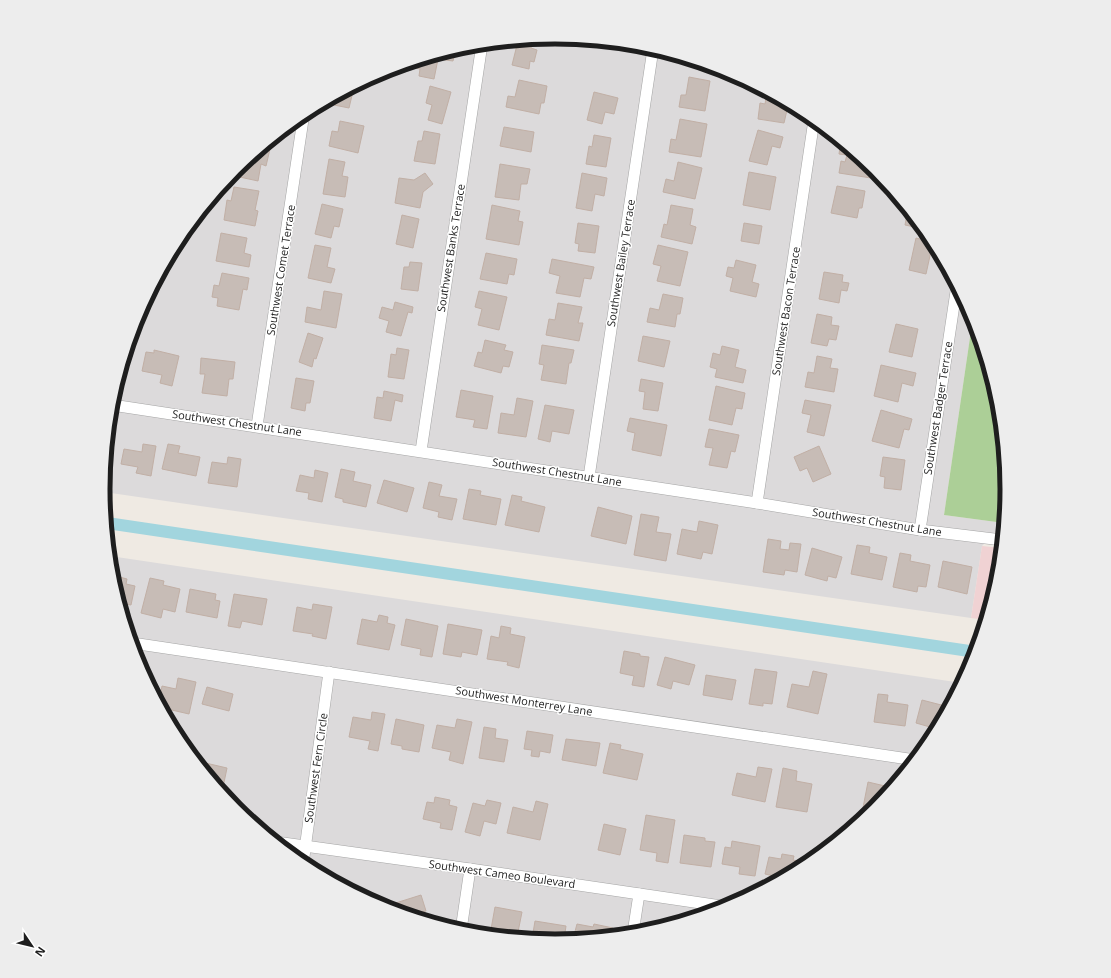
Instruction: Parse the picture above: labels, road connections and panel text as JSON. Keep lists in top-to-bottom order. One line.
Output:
{"streets":{"street":["Southwest Banks Terrace","Southwest Bailey Terrace","Southwest Comet Terrace","Southwest Bacon Terrace","Southwest Badger Terrace","Southwest Chestnut Lane","Southwest Monterrey Lane","Southwest Fern Circle","Southwest Cameo Boulevard"]},"crossings":[["Southwest Banks Terrace","Southwest Chestnut Lane"],["Southwest Bailey Terrace","Southwest Chestnut Lane"],["Southwest Comet Terrace","Southwest Chestnut Lane"],["Southwest Bacon Terrace","Southwest Chestnut Lane"],["Southwest Badger Terrace","Southwest Chestnut Lane"],["Southwest Monterrey Lane","Southwest Fern Circle"],["Southwest Fern Circle","Southwest Cameo Boulevard"]],"north":"bottom right"}
